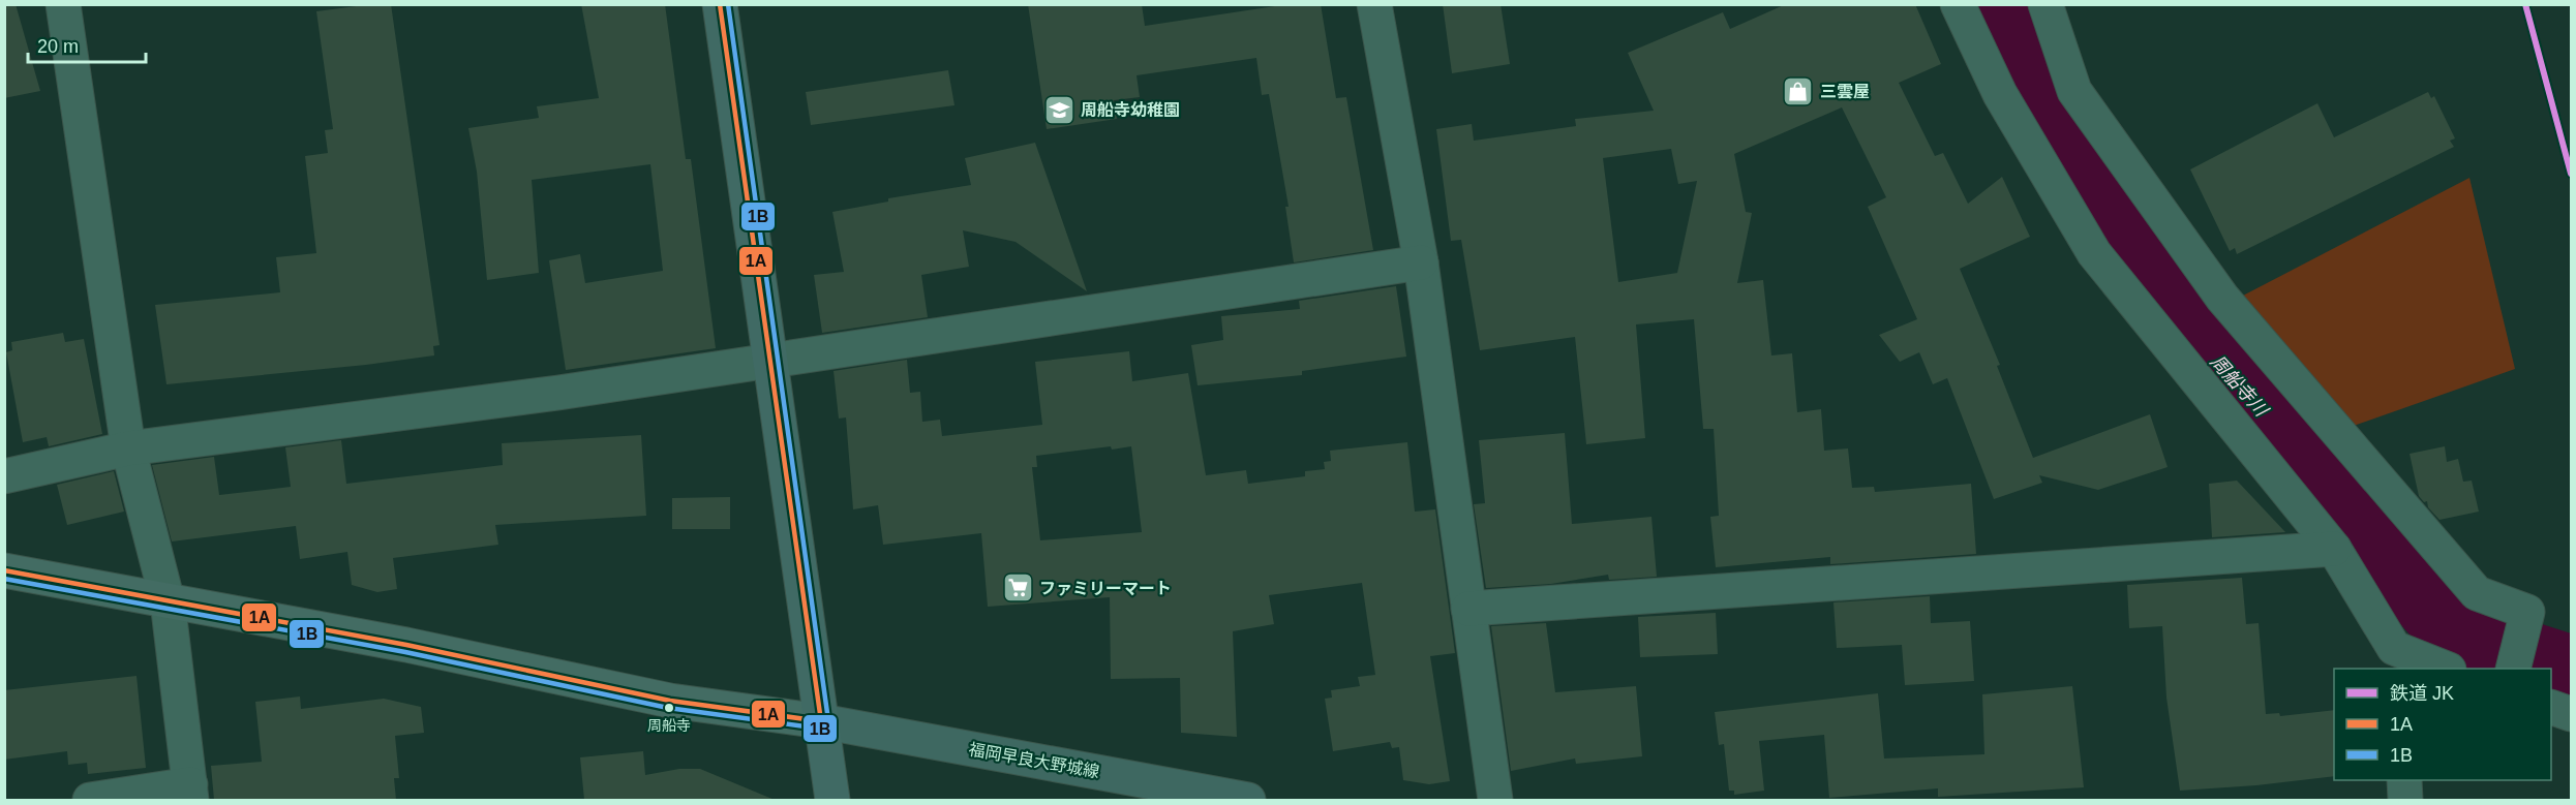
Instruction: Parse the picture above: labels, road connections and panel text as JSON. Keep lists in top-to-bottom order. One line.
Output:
{"streets":{"main road":["福岡早良大野城線"]},"water":["周船寺川"],"places":{"shop":["三雲屋"],"school or university":["周船寺幼稚園"],"supermarket":["ファミリーマート"],"other":["周船寺"]},"lines":["rail line JK","transit line 1A","transit line 1B"],"legend":["鉄道 JK","1A","1B"],"scale_bar":"20 m"}
